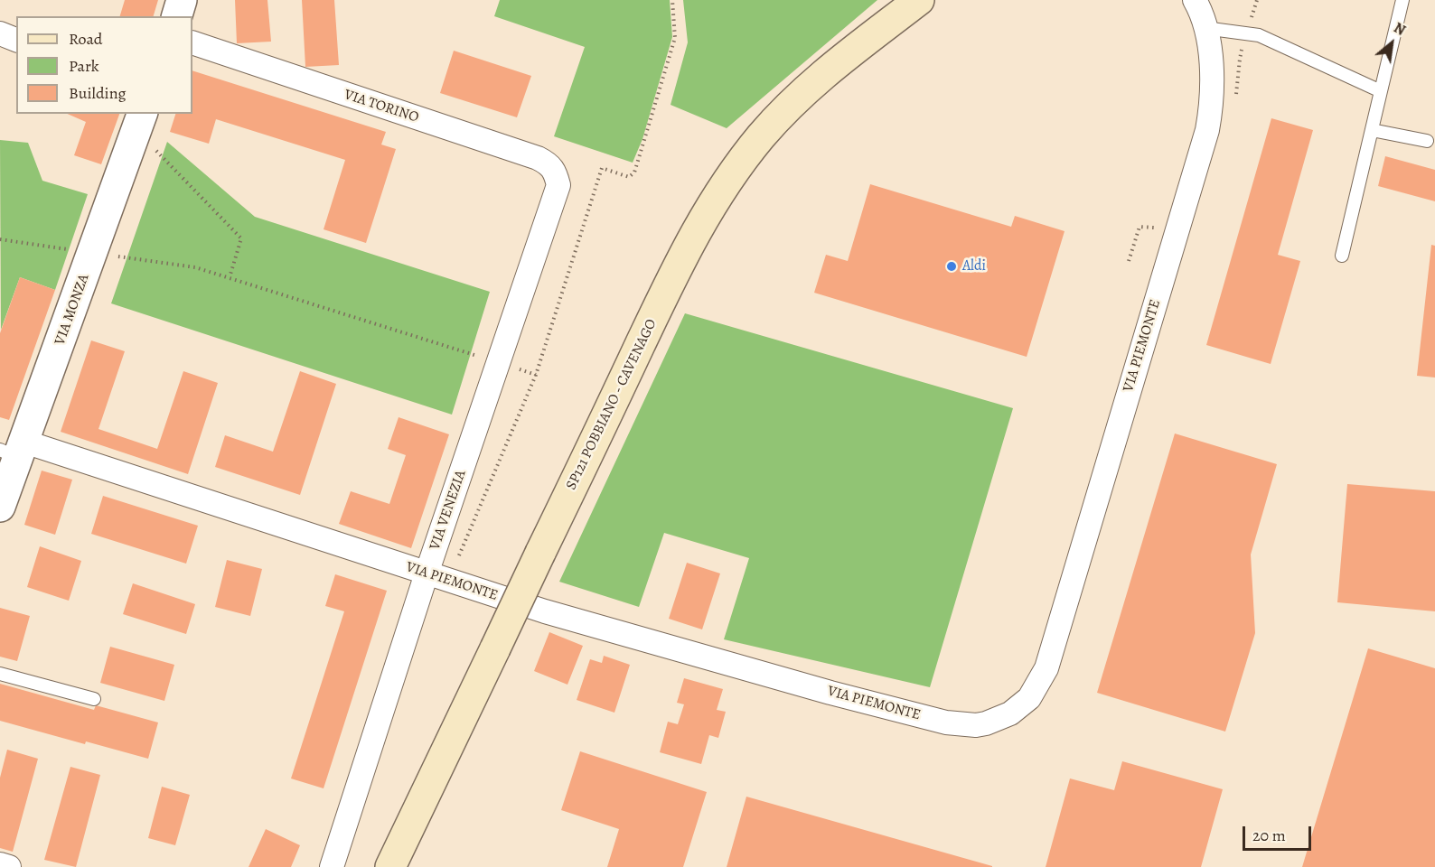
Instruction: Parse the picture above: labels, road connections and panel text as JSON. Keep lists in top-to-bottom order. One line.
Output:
{"streets":{"main road":["SP121 POBBIANO - CAVENAGO"],"street":["VIA TORINO","VIA MONZA","VIA PIEMONTE","VIA VENEZIA"]},"crossings":[["VIA TORINO","VIA VENEZIA"],["VIA MONZA","VIA PIEMONTE"],["VIA PIEMONTE","VIA VENEZIA"]],"places":["Aldi"],"legend":["Road","Park","Building"],"scale_bar":"20 m","north":"top right"}
